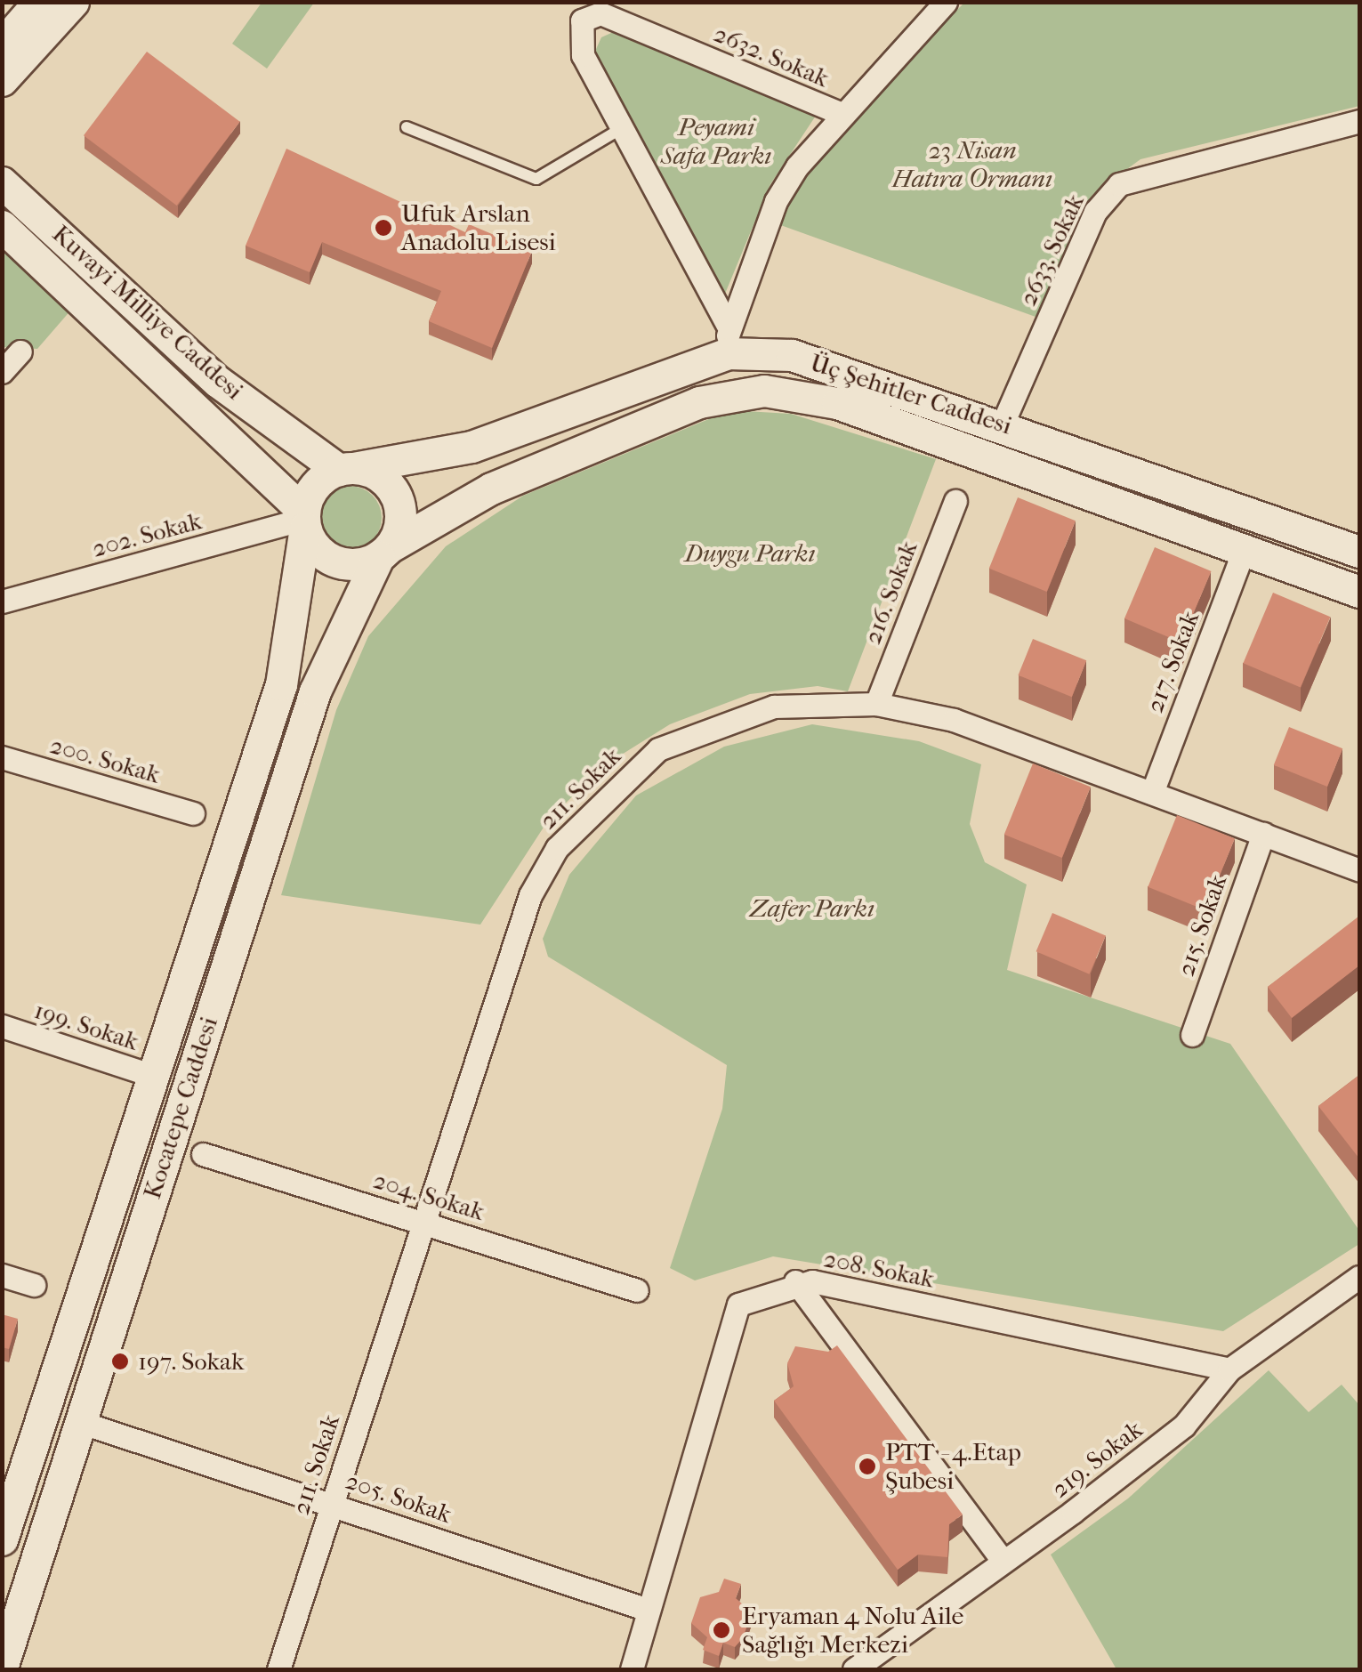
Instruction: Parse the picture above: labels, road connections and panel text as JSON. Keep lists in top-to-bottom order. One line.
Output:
{"streets":{"main road":["Kuvayi Milliye Caddesi","Üç Şehitler Caddesi","Kocatepe Caddesi"],"street":["2632. Sokak","2633. Sokak","202. Sokak","216. Sokak","217. Sokak","200. Sokak","211. Sokak","215. Sokak","199. Sokak","204. Sokak","208. Sokak","219. Sokak","205. Sokak"]},"crossings":[["2632. Sokak","Üç Şehitler Caddesi"],["2633. Sokak","Üç Şehitler Caddesi"],["Kuvayi Milliye Caddesi","Üç Şehitler Caddesi"],["Kuvayi Milliye Caddesi","202. Sokak"],["Kuvayi Milliye Caddesi","Kocatepe Caddesi"],["Üç Şehitler Caddesi","202. Sokak"],["Üç Şehitler Caddesi","217. Sokak"],["Üç Şehitler Caddesi","Kocatepe Caddesi"],["202. Sokak","Kocatepe Caddesi"],["216. Sokak","211. Sokak"],["217. Sokak","211. Sokak"],["211. Sokak","215. Sokak"],["211. Sokak","204. Sokak"],["211. Sokak","205. Sokak"],["199. Sokak","Kocatepe Caddesi"],["Kocatepe Caddesi","205. Sokak"],["208. Sokak","219. Sokak"],["208. Sokak","205. Sokak"]],"parks":["Peyami Safa Parkı","23 Nisan Hatıra Ormanı","Duygu Parkı","Zafer Parkı"],"places":["Ufuk Arslan Anadolu Lisesi","197. Sokak","PTT - 4.Etap Şubesi","Eryaman 4 Nolu Aile Sağlığı Merkezi"]}
